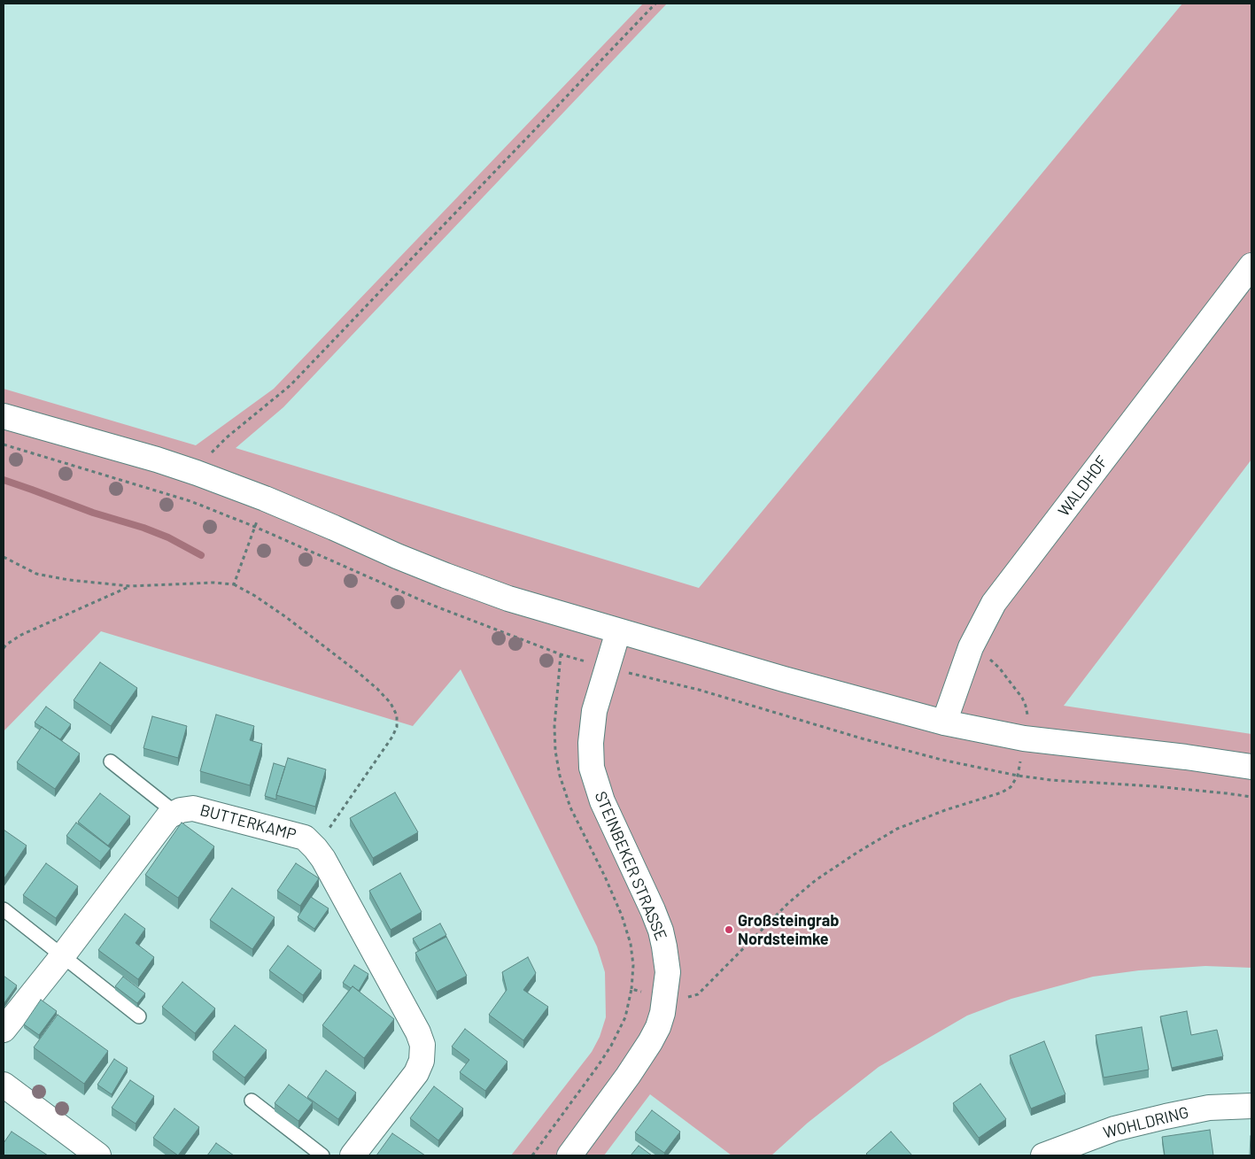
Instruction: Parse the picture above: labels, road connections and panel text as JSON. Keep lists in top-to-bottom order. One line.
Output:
{"streets":{"street":["WALDHOF","BUTTERKAMP","STEINBEKER STRASSE","WOHLDRING"]},"places":["Großsteingrab Nordsteimke"]}
